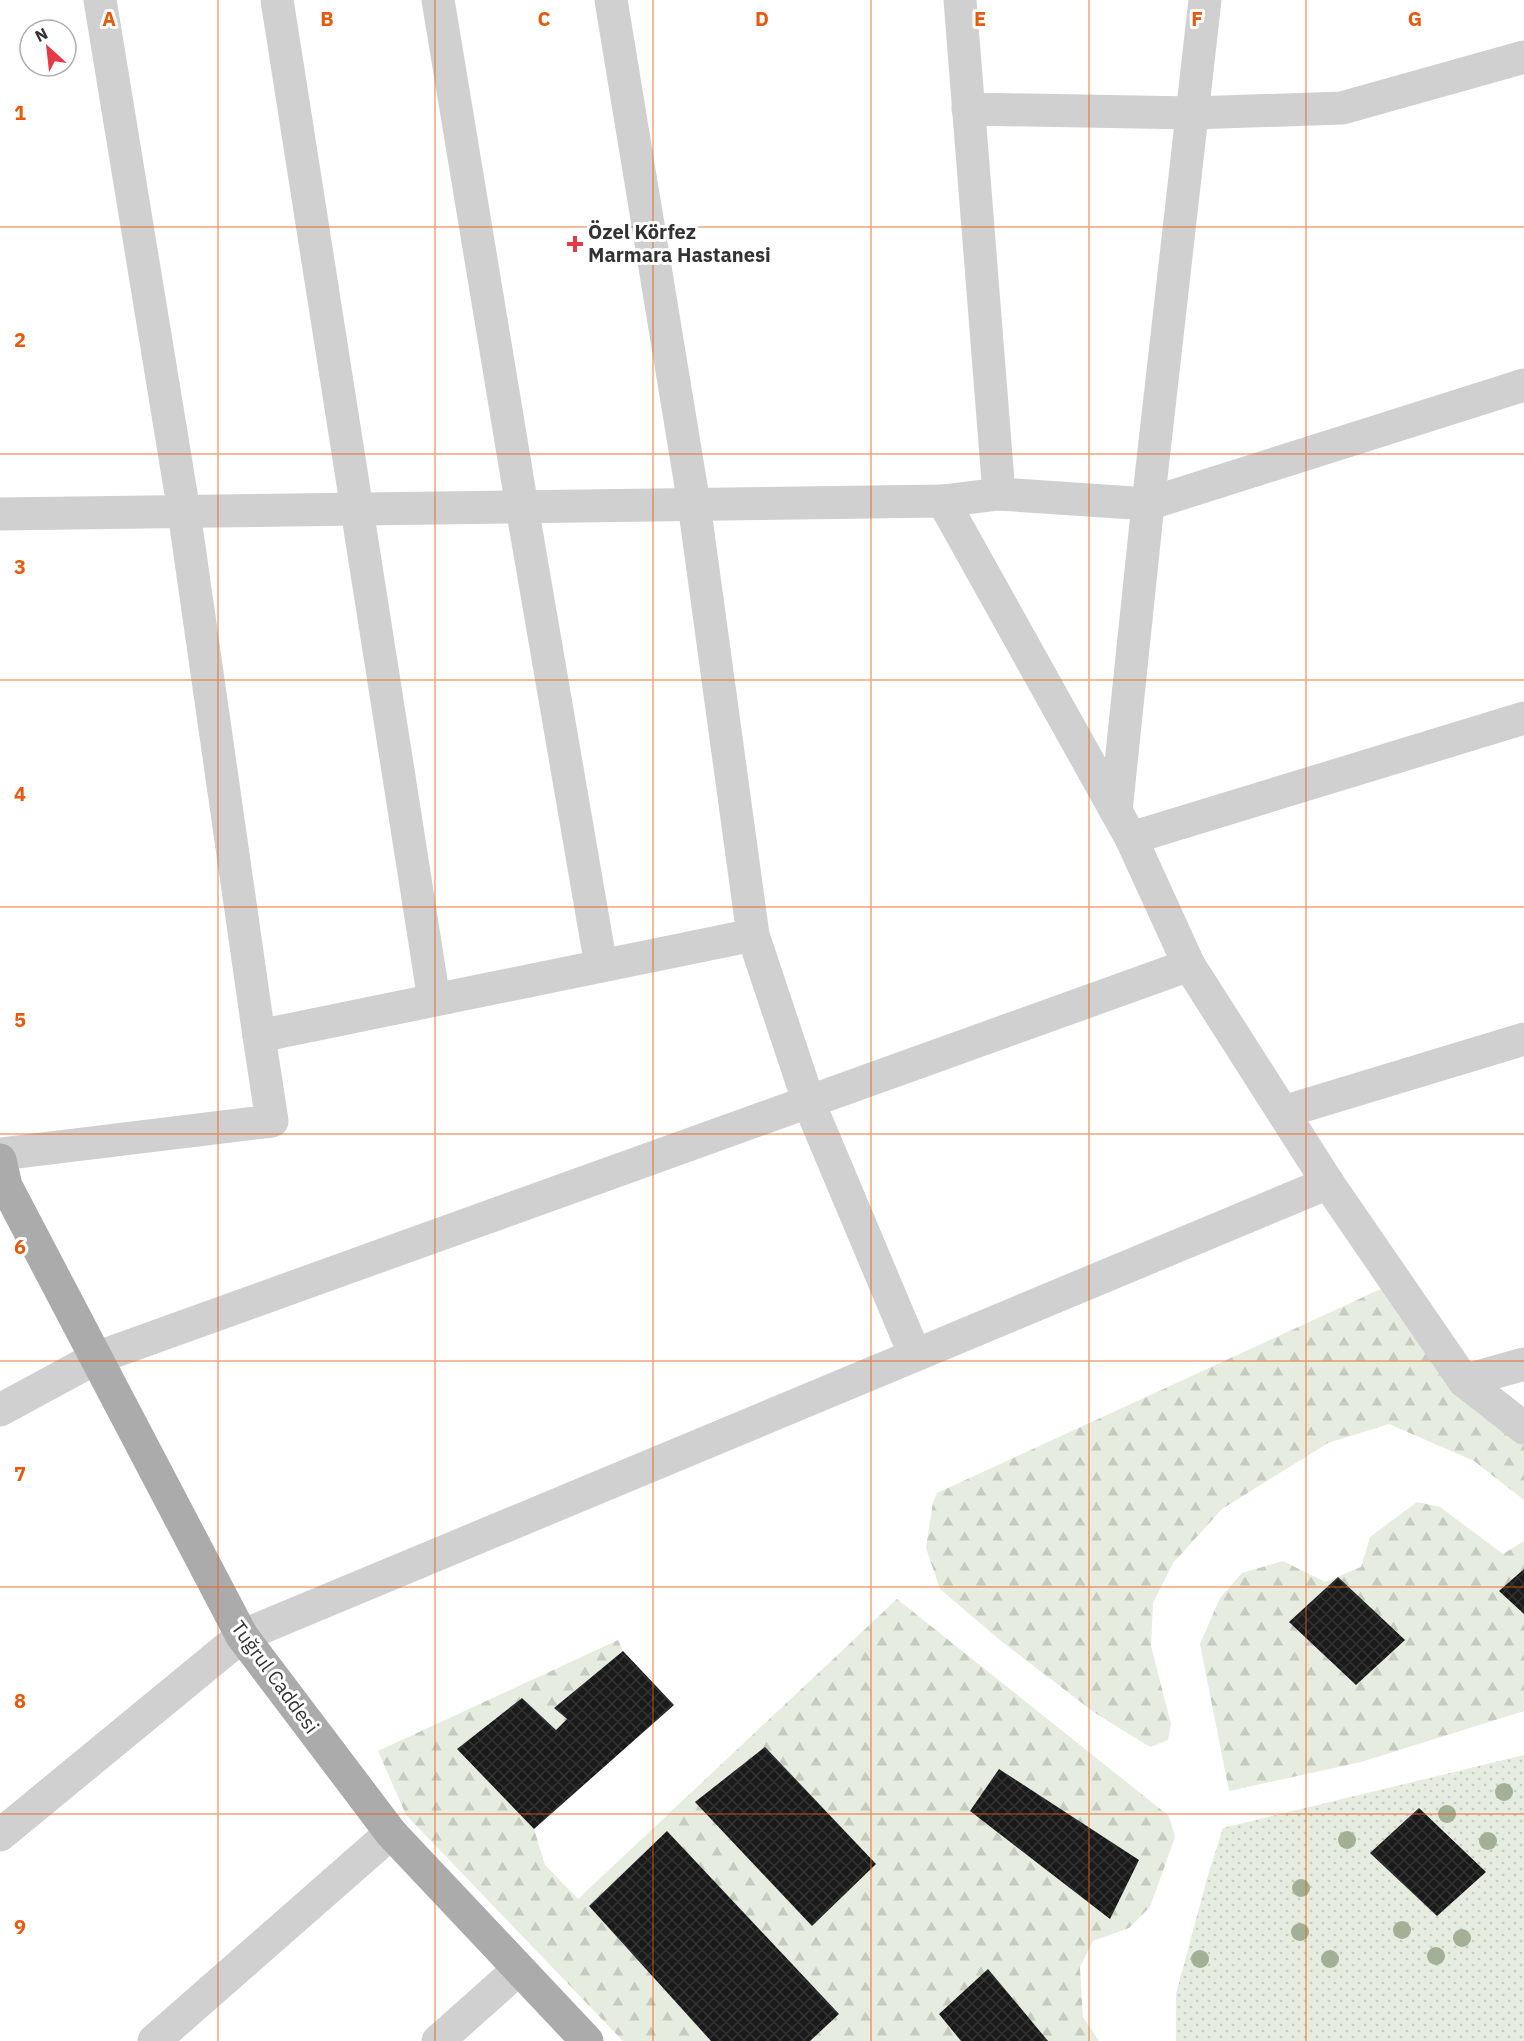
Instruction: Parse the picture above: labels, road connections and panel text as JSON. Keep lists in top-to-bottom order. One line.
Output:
{"streets":{"main road":["Tuğrul Caddesi"]},"places":{"health":["Özel Körfez Marmara Hastanesi"]},"north":"top left","grid":{"columns":["A","B","C","D","E","F","G"],"rows":["1","2","3","4","5","6","7","8","9"]}}
